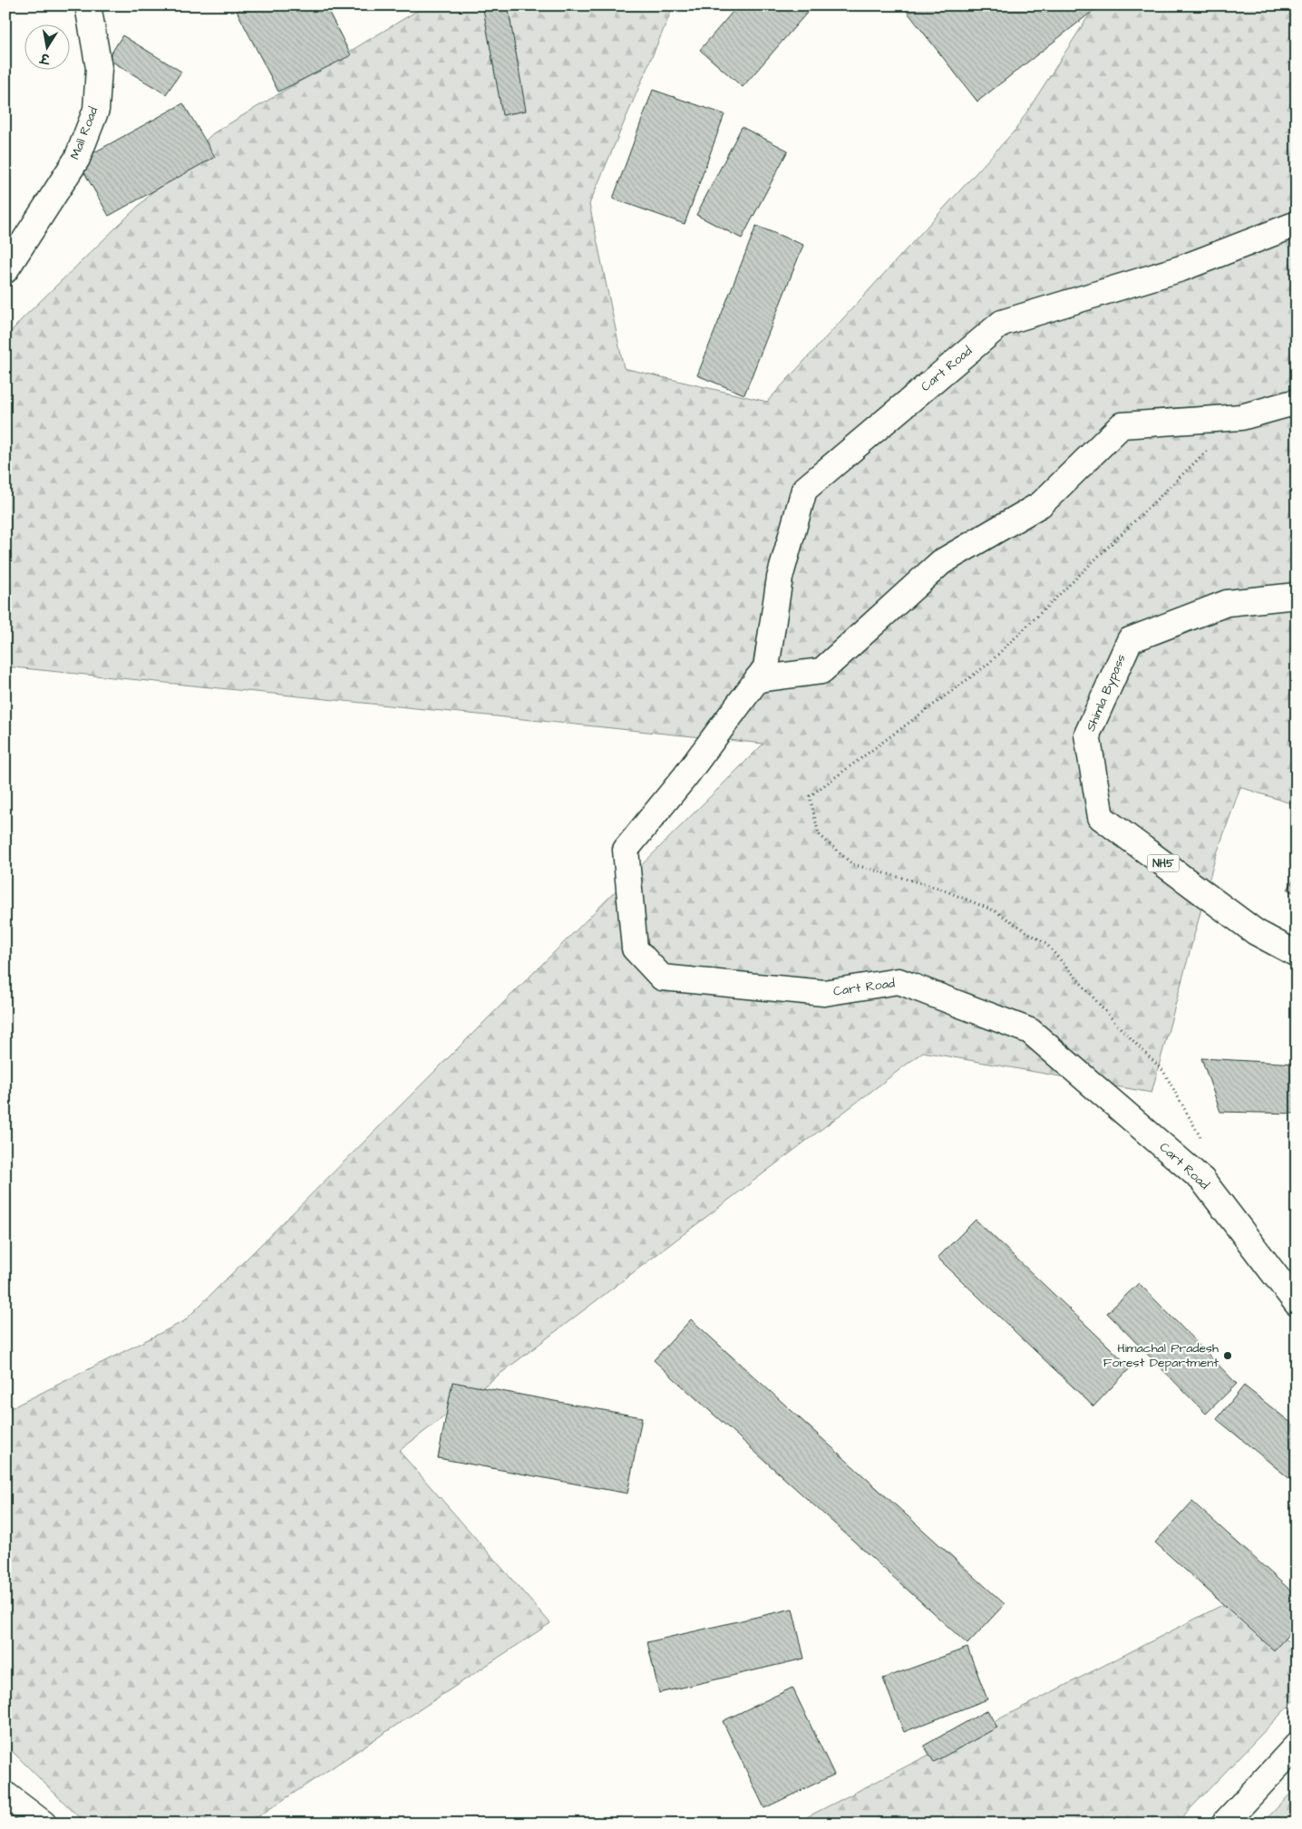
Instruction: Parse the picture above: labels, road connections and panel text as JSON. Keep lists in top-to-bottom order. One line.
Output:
{"streets":{"main road":["Mall Road","Cart Road","Shimla Bypass","NH5"]},"places":["Himachal Pradesh Forest Department"],"north":"bottom"}
